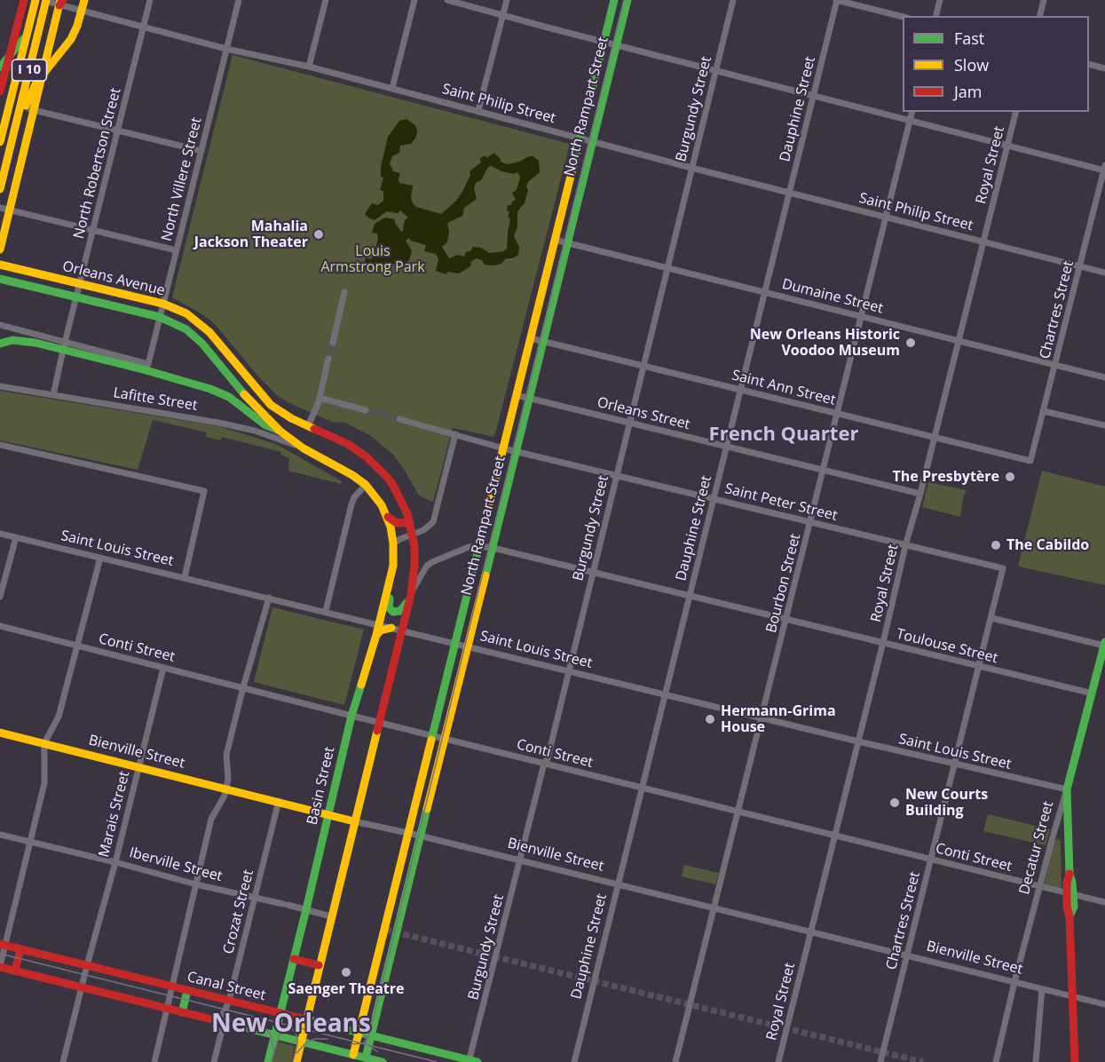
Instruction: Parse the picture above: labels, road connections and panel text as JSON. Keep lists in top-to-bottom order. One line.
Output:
{"streets":{"main road":["I 10","North Rampart Street","Orleans Avenue","Bienville Street","Basin Street","Decatur Street","Canal Street"],"street":["Saint Philip Street","Burgundy Street","Dauphine Street","North Robertson Street","Royal Street","North Villere Street","Dumaine Street","Chartres Street","Saint Ann Street","Lafitte Street","Orleans Street","Saint Peter Street","Saint Louis Street","Bourbon Street","Toulouse Street","Conti Street","Marais Street","Iberville Street","Crozat Street"]},"crossings":[["Saint Philip Street","North Rampart Street"],["Saint Philip Street","Burgundy Street"],["Saint Philip Street","Dauphine Street"],["Saint Philip Street","North Robertson Street"],["Saint Philip Street","Royal Street"],["Saint Philip Street","North Villere Street"],["Saint Philip Street","Chartres Street"],["Saint Philip Street","Bourbon Street"],["North Rampart Street","Dumaine Street"],["North Rampart Street","Saint Ann Street"],["North Rampart Street","Orleans Street"],["North Rampart Street","Saint Peter Street"],["North Rampart Street","Saint Louis Street"],["North Rampart Street","Toulouse Street"],["North Rampart Street","Conti Street"],["North Rampart Street","Bienville Street"],["North Rampart Street","Canal Street"],["Burgundy Street","Dumaine Street"],["Burgundy Street","Saint Ann Street"],["Burgundy Street","Orleans Street"],["Burgundy Street","Saint Peter Street"],["Burgundy Street","Saint Louis Street"],["Burgundy Street","Toulouse Street"],["Burgundy Street","Conti Street"],["Burgundy Street","Bienville Street"],["Burgundy Street","Canal Street"],["Dauphine Street","Dumaine Street"],["Dauphine Street","Saint Ann Street"],["Dauphine Street","Orleans Street"],["Dauphine Street","Saint Peter Street"],["Dauphine Street","Saint Louis Street"],["Dauphine Street","Toulouse Street"],["Dauphine Street","Conti Street"],["Dauphine Street","Bienville Street"],["North Robertson Street","North Villere Street"],["North Robertson Street","Orleans Avenue"],["North Robertson Street","Lafitte Street"],["Royal Street","Dumaine Street"],["Royal Street","Saint Ann Street"],["Royal Street","Orleans Street"],["Royal Street","Saint Peter Street"],["Royal Street","Saint Louis Street"],["Royal Street","Toulouse Street"],["Royal Street","Conti Street"],["Royal Street","Bienville Street"],["North Villere Street","Orleans Avenue"],["Orleans Avenue","Lafitte Street"],["Orleans Avenue","Toulouse Street"],["Orleans Avenue","Basin Street"],["Dumaine Street","Chartres Street"],["Dumaine Street","Bourbon Street"],["Chartres Street","Saint Ann Street"],["Chartres Street","Saint Peter Street"],["Chartres Street","Saint Louis Street"],["Chartres Street","Toulouse Street"],["Chartres Street","Conti Street"],["Chartres Street","Bienville Street"],["Saint Ann Street","Bourbon Street"],["Orleans Street","Bourbon Street"],["Saint Peter Street","Bourbon Street"],["Saint Louis Street","Bourbon Street"],["Saint Louis Street","Basin Street"],["Saint Louis Street","Decatur Street"],["Bourbon Street","Toulouse Street"],["Bourbon Street","Conti Street"],["Bourbon Street","Bienville Street"],["Toulouse Street","Decatur Street"],["Conti Street","Basin Street"],["Conti Street","Marais Street"],["Conti Street","Decatur Street"],["Bienville Street","Basin Street"],["Bienville Street","Marais Street"],["Bienville Street","Decatur Street"],["Bienville Street","Crozat Street"],["Basin Street","Iberville Street"],["Basin Street","Canal Street"],["Marais Street","Iberville Street"],["Marais Street","Canal Street"],["Iberville Street","Crozat Street"],["Crozat Street","Canal Street"]],"districts":["French Quarter","New Orleans"],"parks":["Louis Armstrong Park"],"places":["Mahalia Jackson Theater","New Orleans Historic Voodoo Museum","The Presbytère","The Cabildo","Hermann-Grima House","New Courts Building","Saenger Theatre"],"legend":["Fast","Slow","Jam"]}
